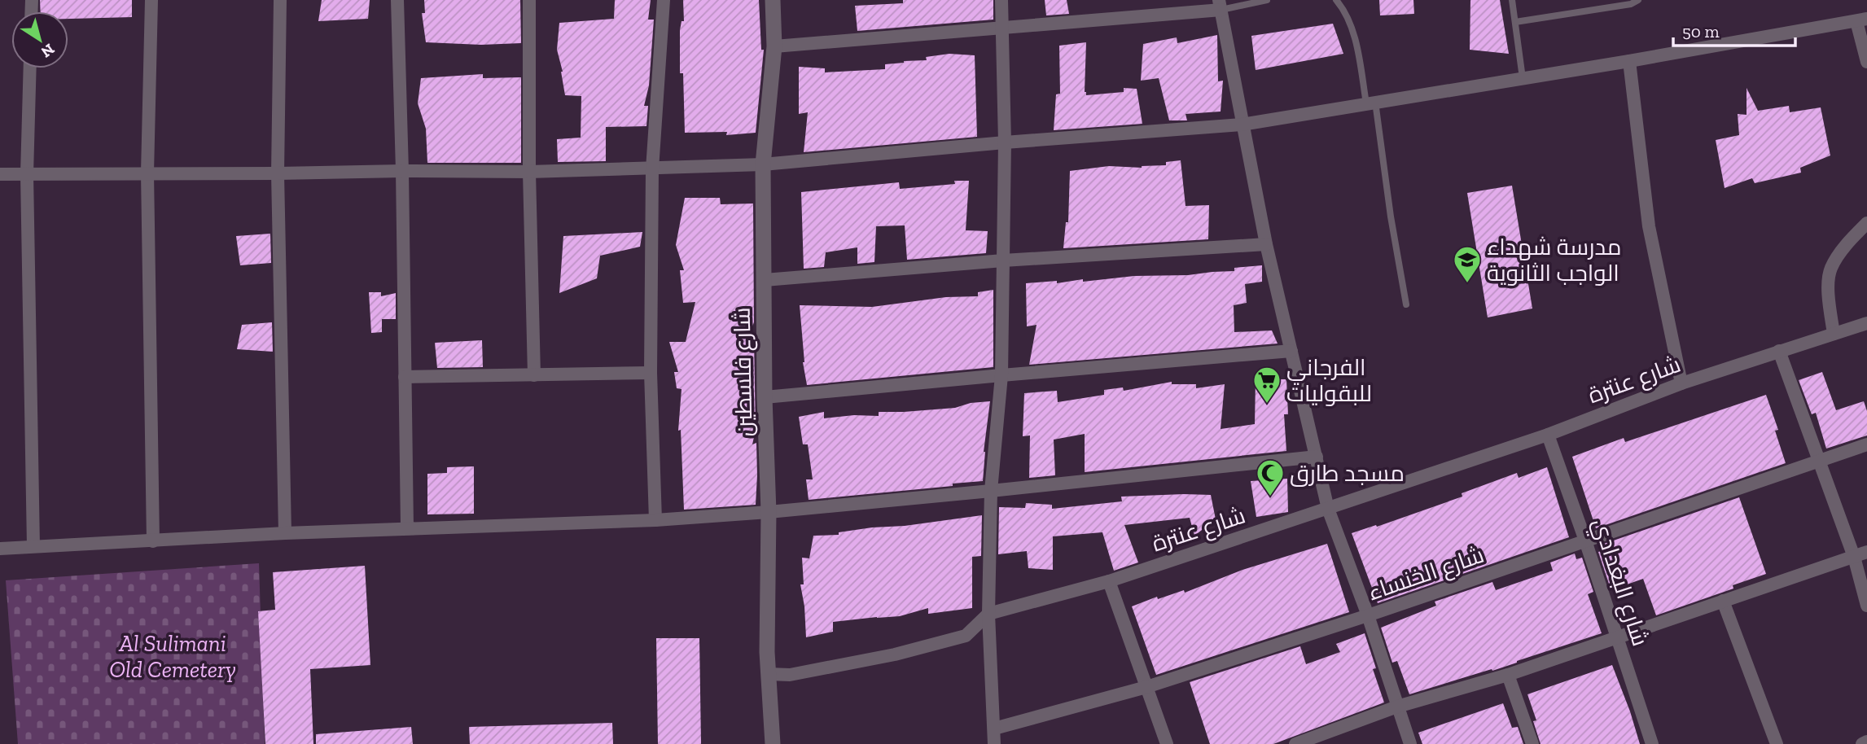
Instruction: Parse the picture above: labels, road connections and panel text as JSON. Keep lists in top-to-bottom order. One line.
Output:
{"streets":{"street":["شارع فلسطين","شارع عنترة","شارع الخنساء","شارع البغدادي"]},"crossings":[["شارع فلسطين","شارع عنترة"],["شارع عنترة","شارع البغدادي"],["شارع الخنساء","شارع البغدادي"]],"parks":["Al Sulimani Old Cemetery"],"places":{"school or university":["مدرسة شهداء الواجب الثانوية"],"supermarket":["الفرجاني للبقوليات"],"mosque":["مسجد طارق"]},"scale_bar":"50 m","north":"bottom right"}
